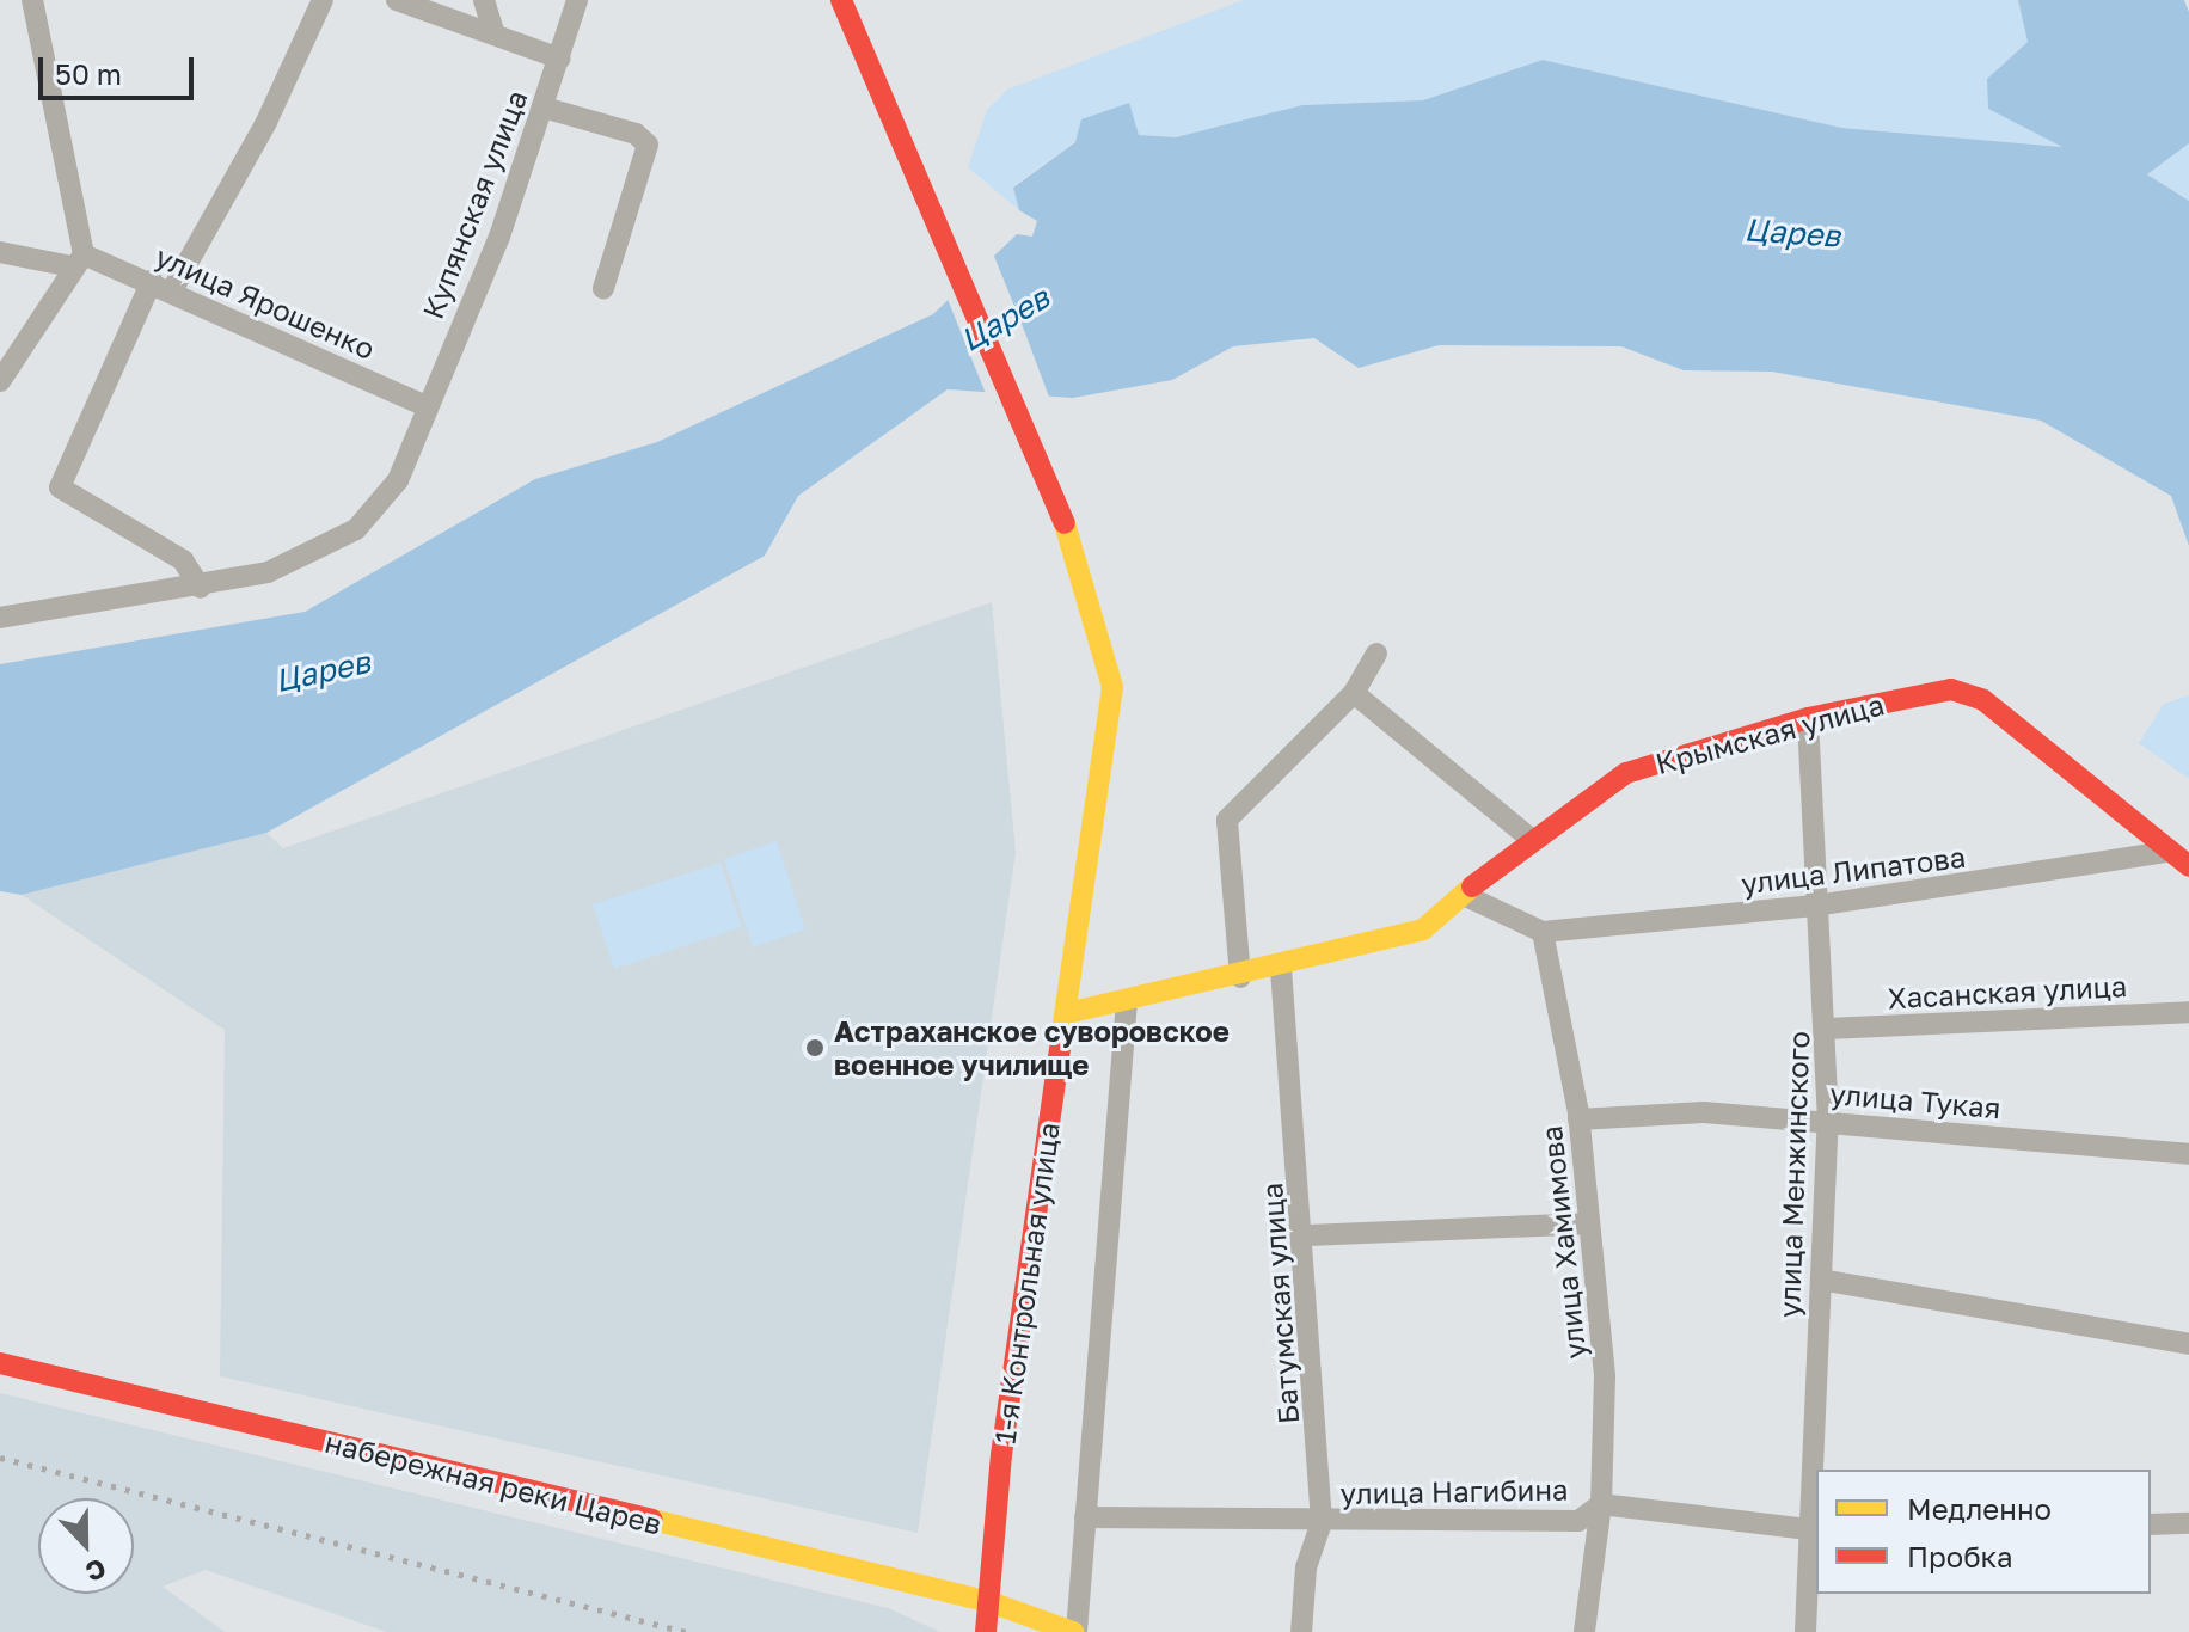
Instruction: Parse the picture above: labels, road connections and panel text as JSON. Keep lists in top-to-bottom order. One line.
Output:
{"streets":{"street":["Купянская улица","улица Ярошенко","Крымская улица","улица Липатова","Хасанская улица","улица Тукая","улица Менжинского","улица Хамимова","1-я Контрольная улица","Батумская улица","набережная реки Царев","улица Нагибина"]},"crossings":[["Купянская улица","улица Ярошенко"],["Крымская улица","улица Липатова"],["Крымская улица","улица Менжинского"],["Крымская улица","1-я Контрольная улица"],["Крымская улица","Батумская улица"],["улица Липатова","улица Менжинского"],["улица Липатова","улица Хамимова"],["Хасанская улица","улица Менжинского"],["улица Тукая","улица Менжинского"],["улица Тукая","улица Хамимова"],["улица Менжинского","улица Нагибина"],["улица Хамимова","улица Нагибина"],["1-я Контрольная улица","набережная реки Царев"],["Батумская улица","улица Нагибина"]],"water":["Царев"],"places":["Астраханское суворовское военное училище"],"legend":["Медленно","Пробка"],"scale_bar":"50 m","north":"bottom"}
